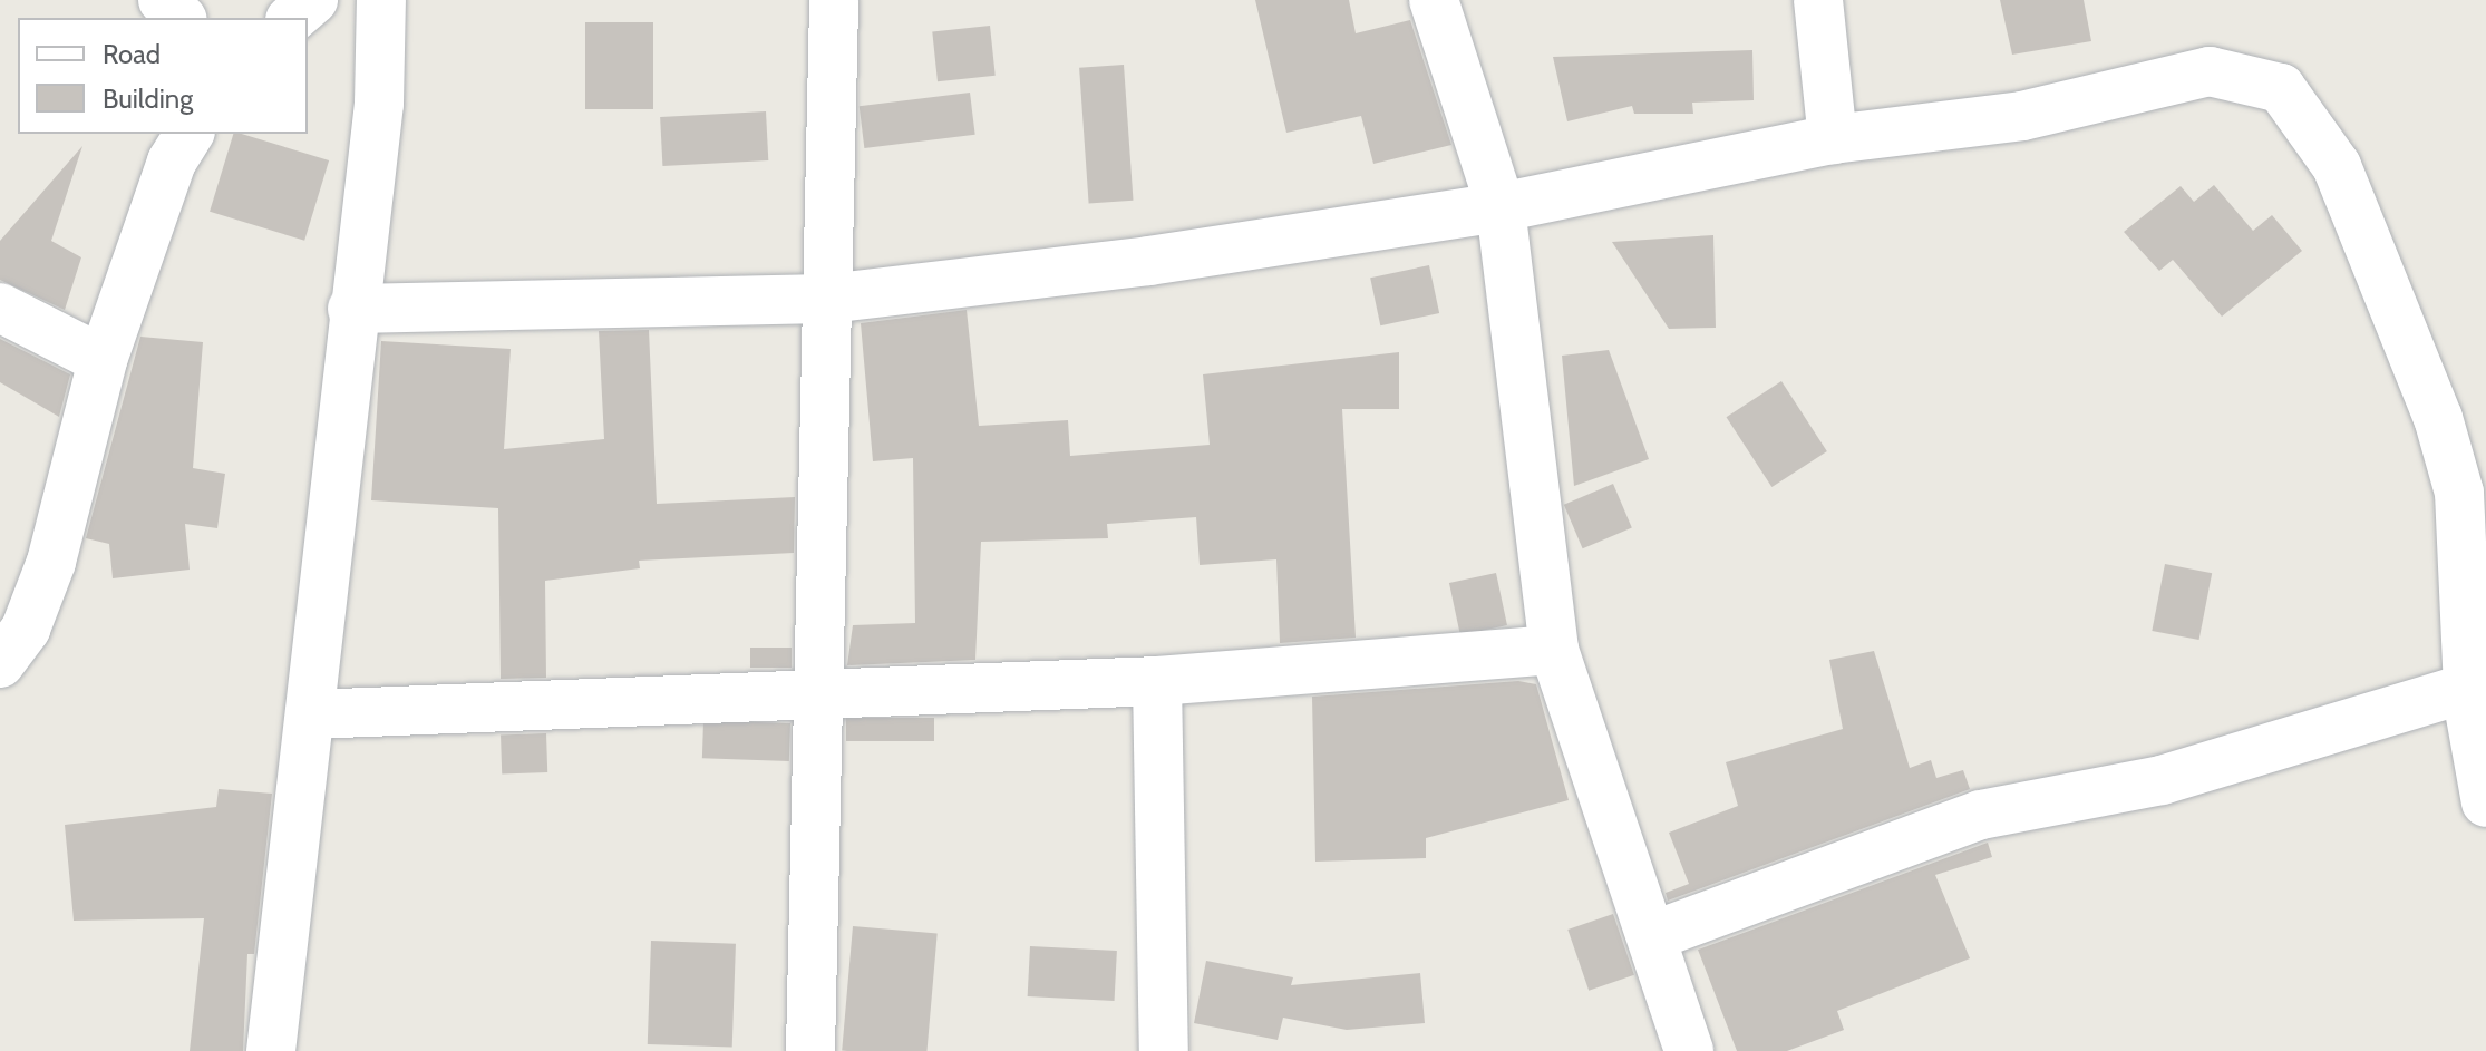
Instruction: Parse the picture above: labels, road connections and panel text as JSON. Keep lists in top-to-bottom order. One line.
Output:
{"legend":["Road","Building"]}
